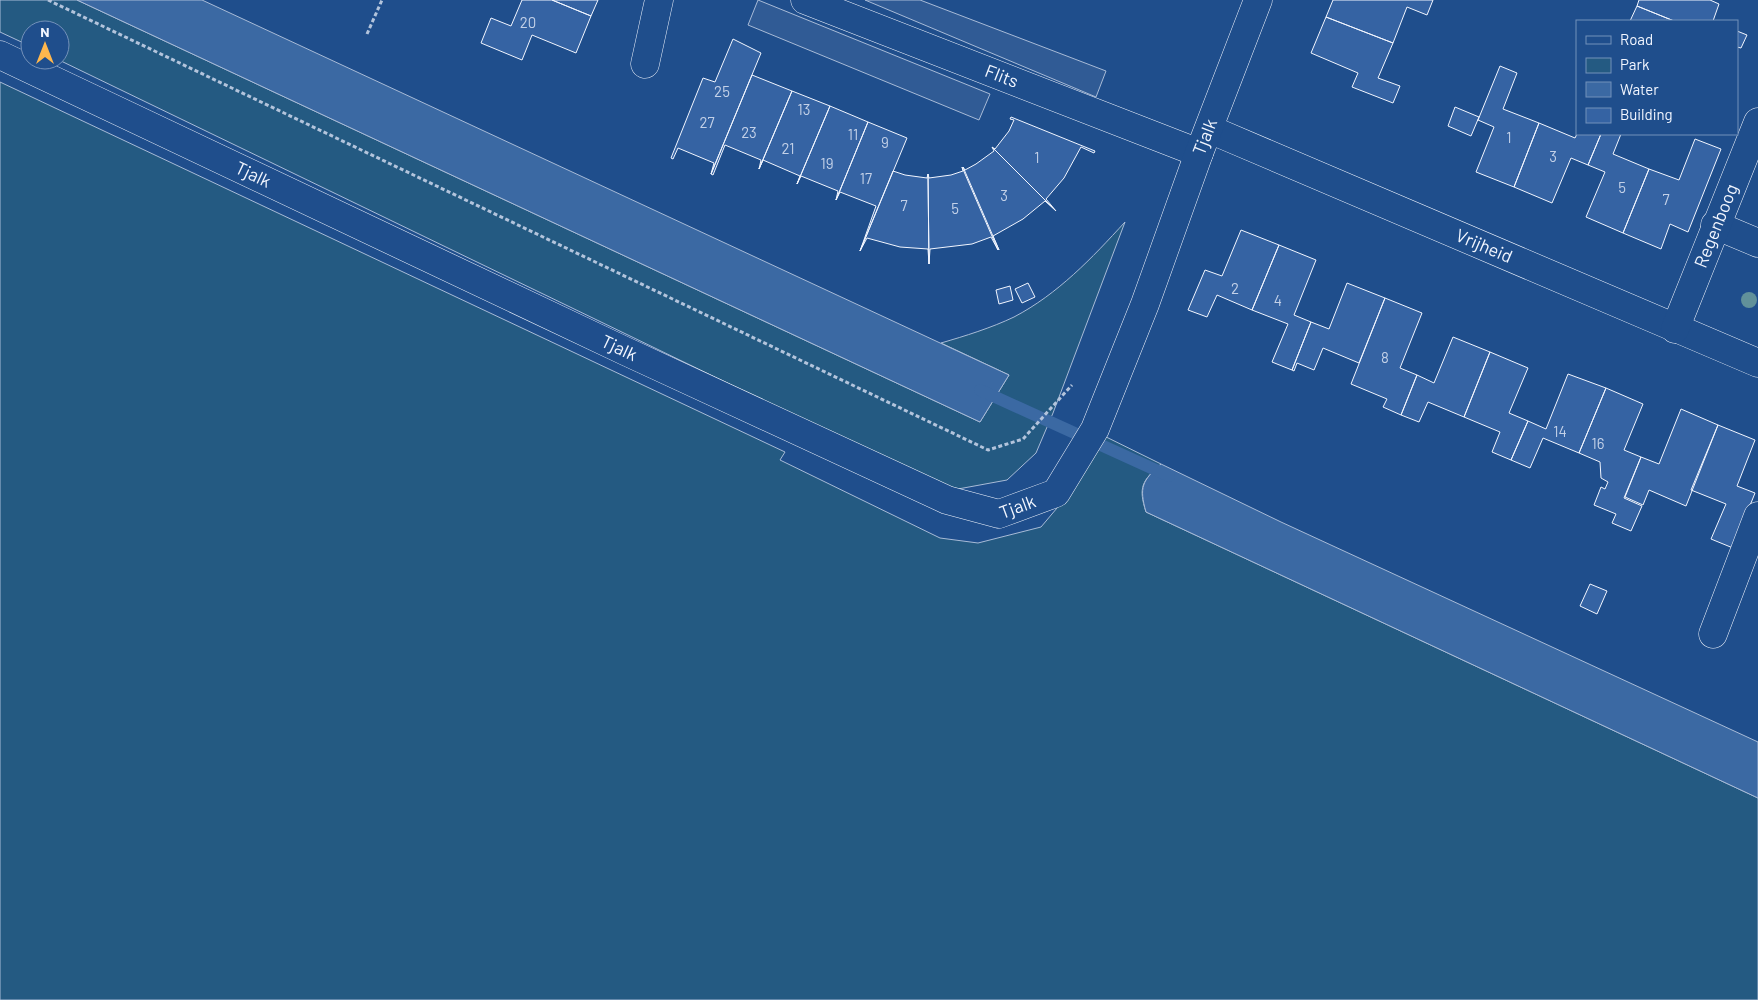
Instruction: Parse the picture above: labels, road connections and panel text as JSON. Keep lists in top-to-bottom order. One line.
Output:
{"streets":{"street":["Flits","Tjalk","Regenboog","Vrijheid"]},"crossings":[["Flits","Tjalk"],["Flits","Vrijheid"],["Tjalk","Vrijheid"],["Regenboog","Vrijheid"]],"house_numbers":["20","25","13","27","23","11","1","9","21","3","1","19","17","5","3","7","7","5","2","4","8","14","16"],"legend":["Road","Park","Water","Building"],"north":"top"}
